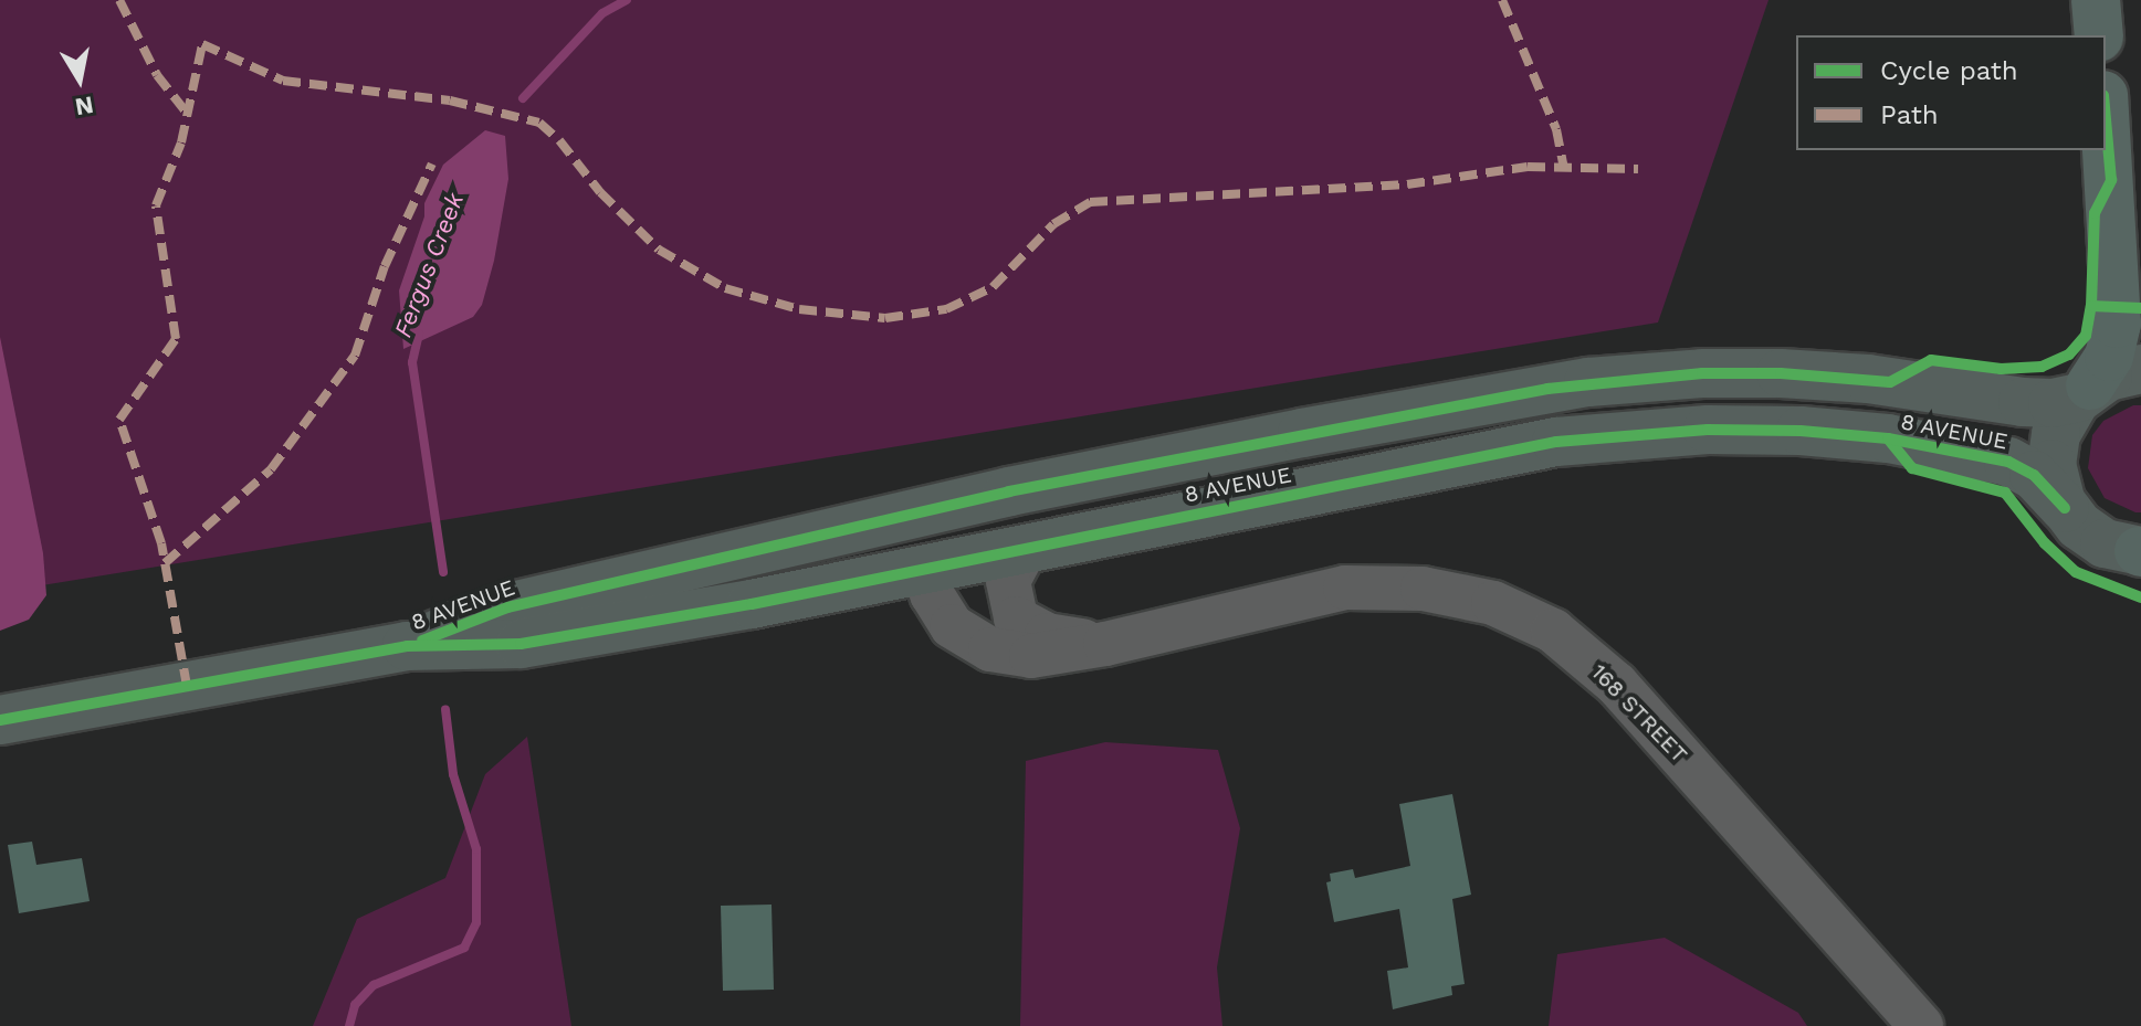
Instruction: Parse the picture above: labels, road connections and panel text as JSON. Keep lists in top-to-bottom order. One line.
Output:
{"streets":{"main road":["8 AVENUE","168 STREET"]},"crossings":[["8 AVENUE","168 STREET"]],"water":["Fergus Creek"],"legend":["Cycle path","Path"],"north":"bottom"}
